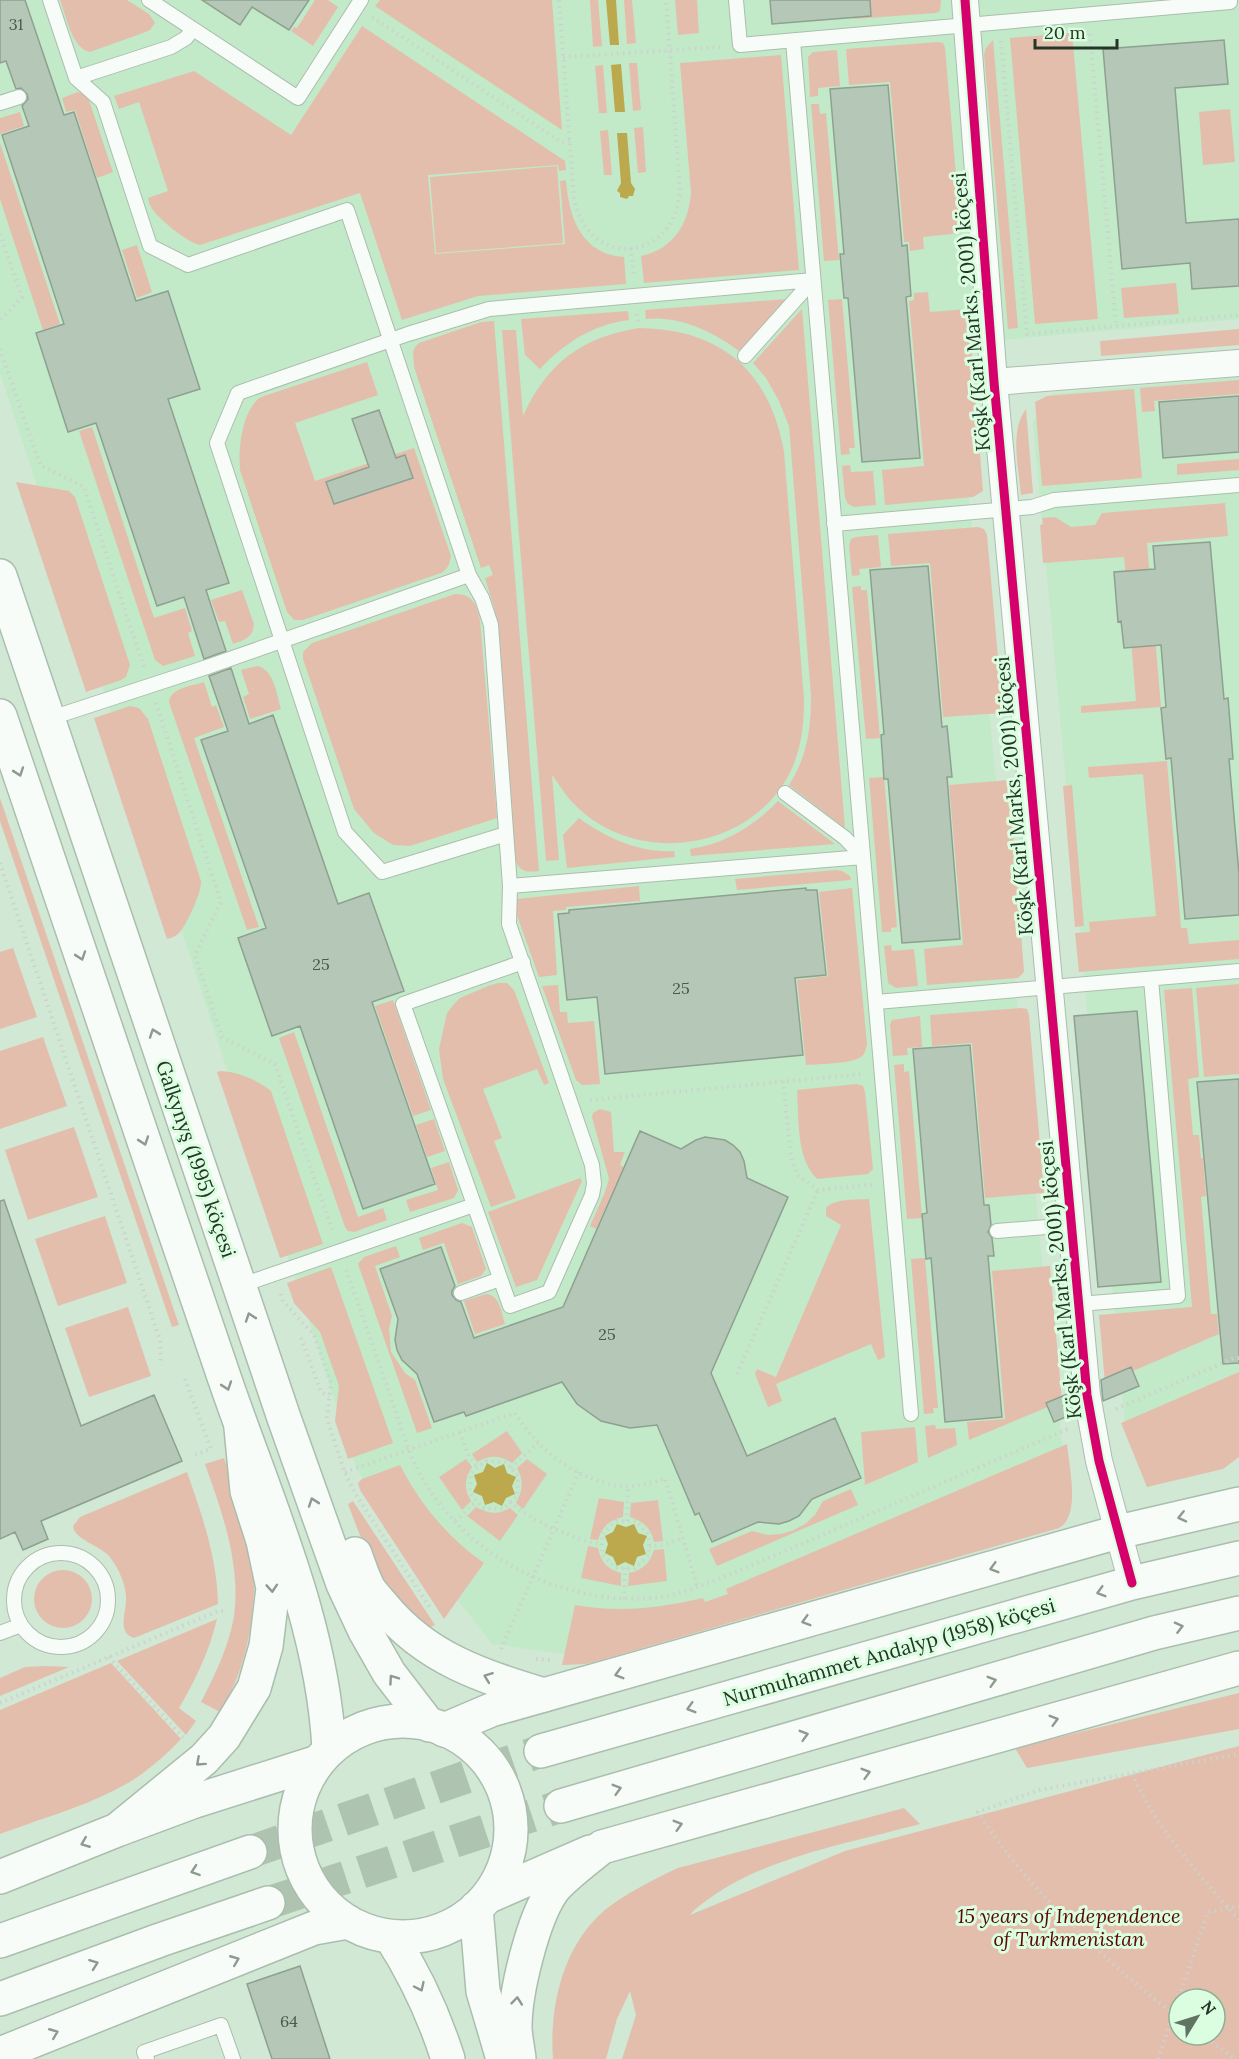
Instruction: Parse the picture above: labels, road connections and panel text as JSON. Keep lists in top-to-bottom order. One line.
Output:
{"streets":{"main road":["Galkynyş (1995) köçesi","Nurmuhammet Andalyp (1958) köçesi"],"street":["Köşk (Karl Marks, 2001) köçesi"]},"crossings":[["Köşk (Karl Marks, 2001) köçesi","Nurmuhammet Andalyp (1958) köçesi"]],"parks":["15 years of Independence of Turkmenistan"],"house_numbers":["31","25","25","25","64"],"scale_bar":"20 m","north":"top right"}
